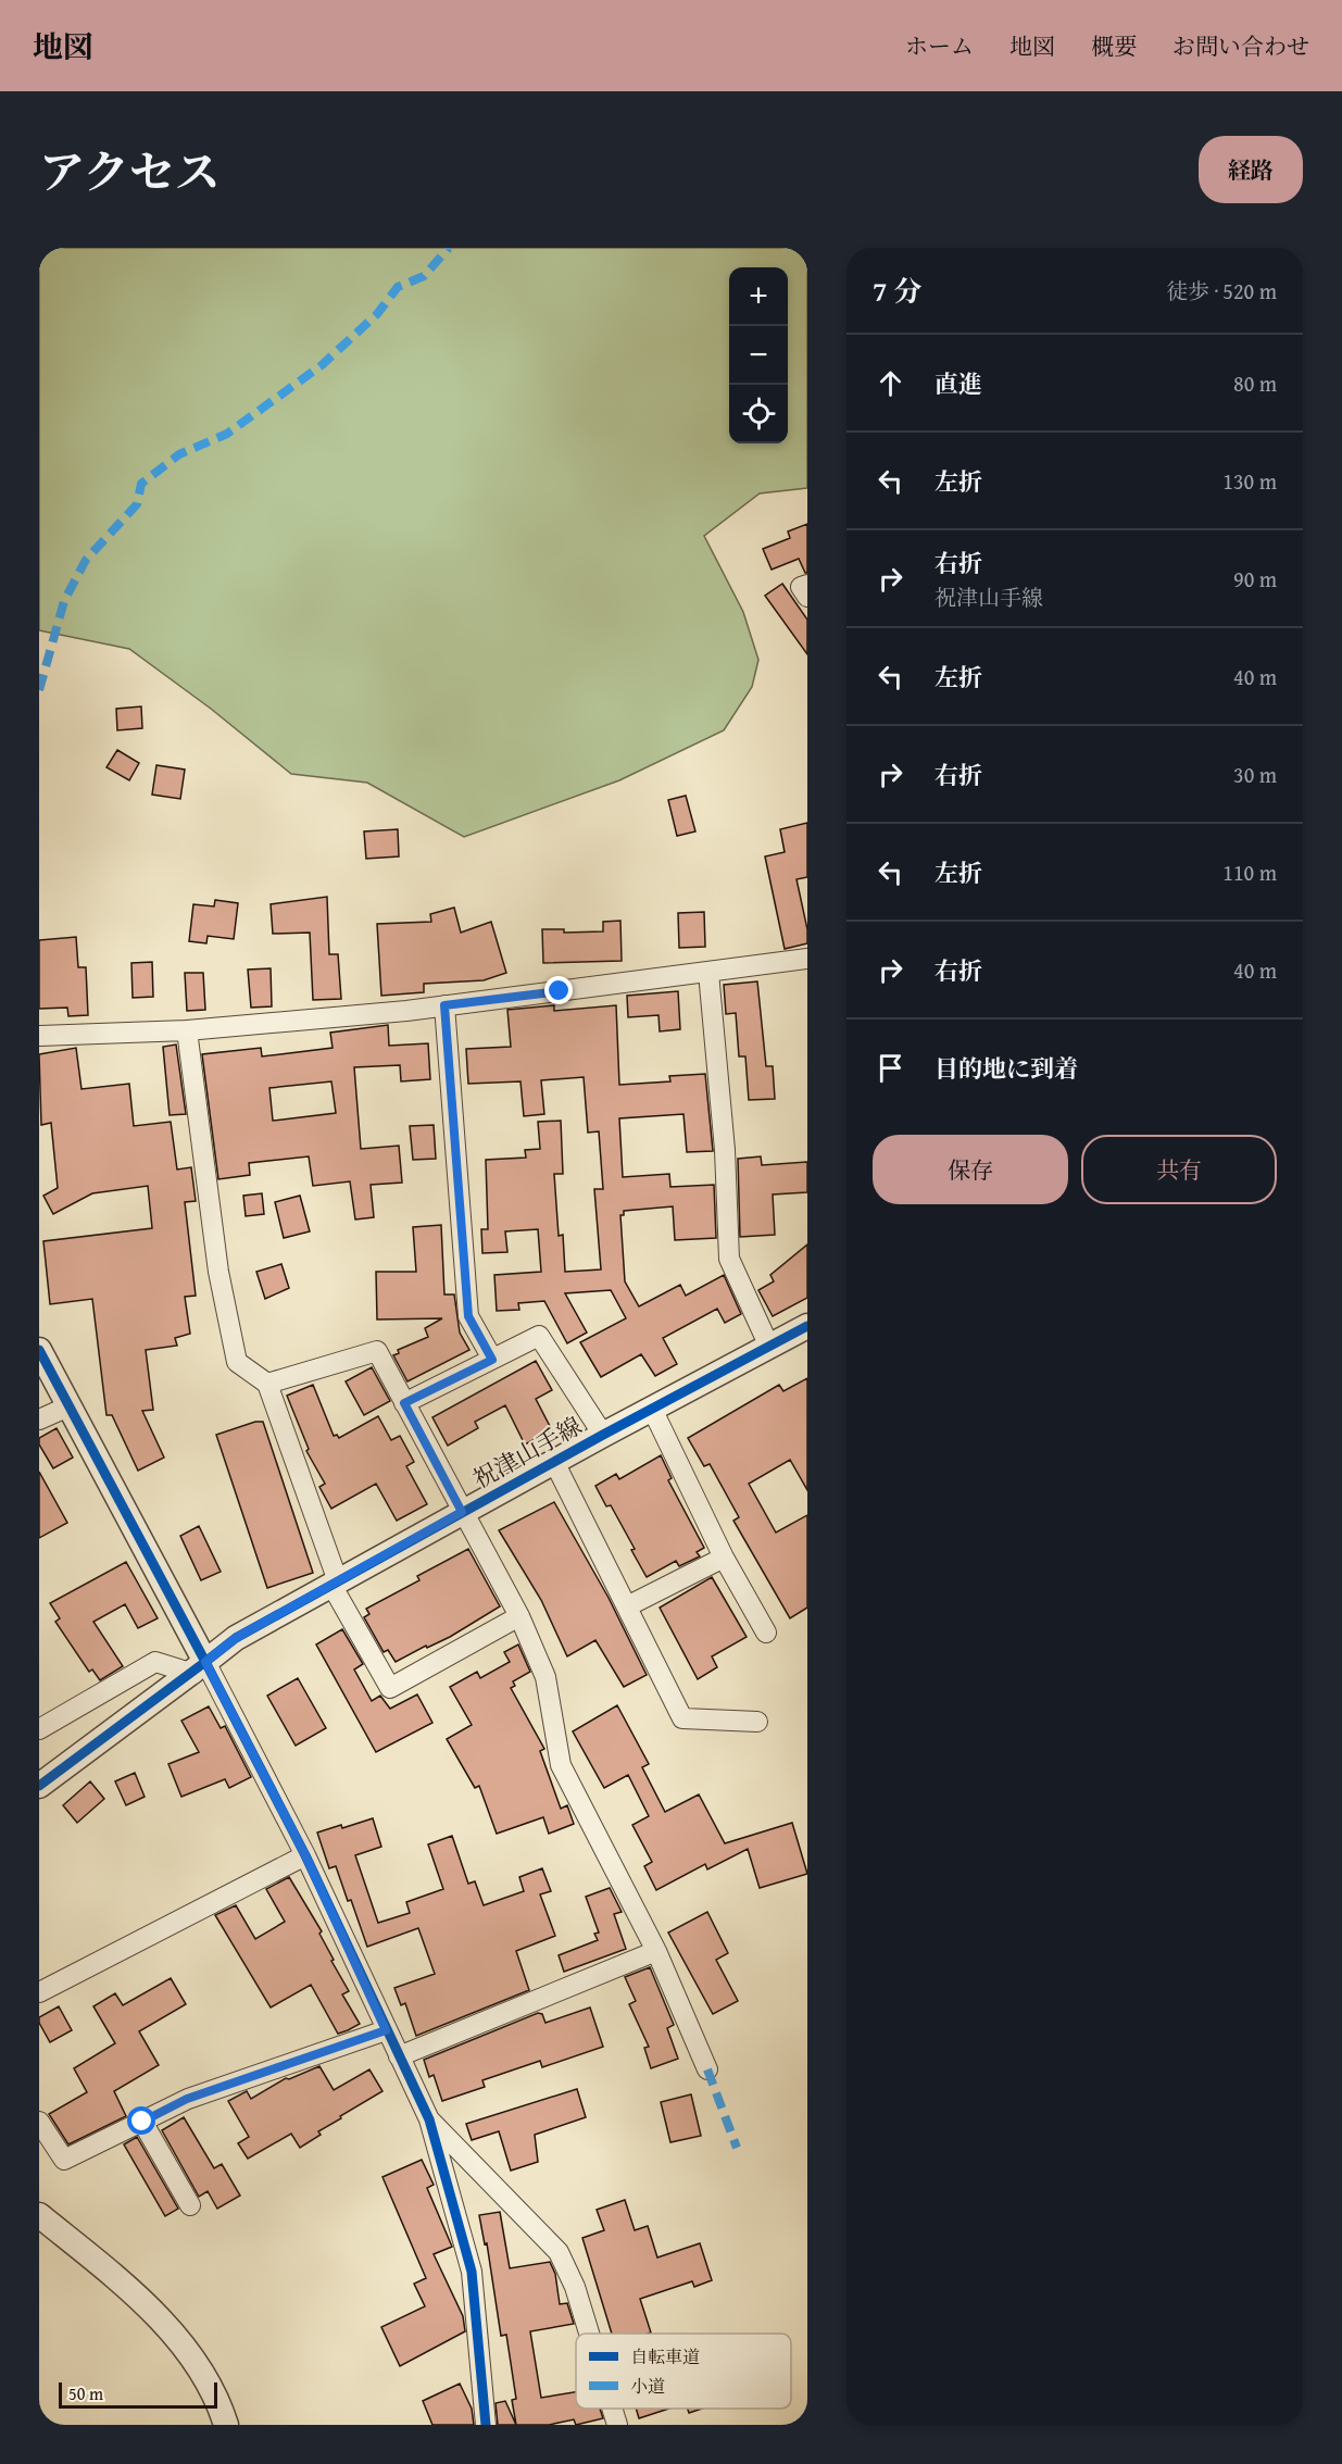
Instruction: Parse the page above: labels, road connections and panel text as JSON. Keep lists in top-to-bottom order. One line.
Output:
{"streets":{"street":["祝津山手線"]},"legend":["自転車道","小道"],"scale_bar":"50 m","page":{"header":"地図","nav":["ホーム","地図","概要","お問い合わせ"],"title":"アクセス","buttons":["経路",["保存","共有"]],"heading":["7 分","徒歩 · 520 m"],"map_buttons":["+","−"],"list":[["直進","80 m"],["左折","130 m"],["右折","祝津山手線","90 m"],["左折","40 m"],["右折","30 m"],["左折","110 m"],["右折","40 m"],"目的地に到着"],"scale":"50 m"}}
